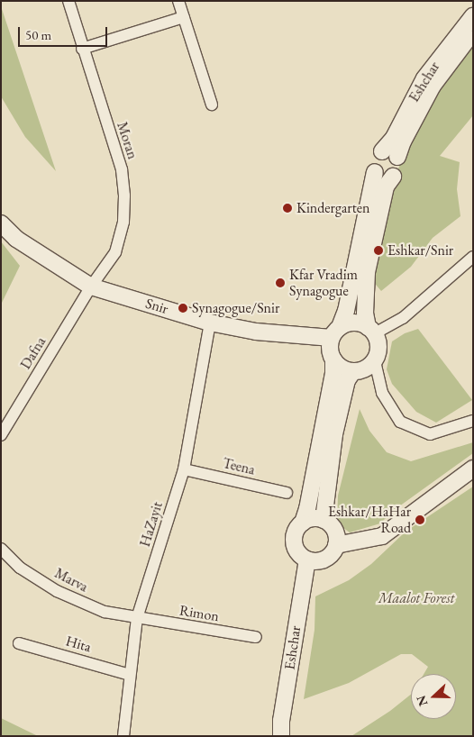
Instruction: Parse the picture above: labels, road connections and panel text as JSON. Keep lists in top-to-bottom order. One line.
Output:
{"streets":{"main road":["Eshchar","Snir"],"street":["Moran","Dafna","Teena","HaZayit","Marva","Rimon","Hita"]},"crossings":[["Moran","Snir"],["Moran","Dafna"],["Snir","Dafna"],["Snir","HaZayit"],["Teena","HaZayit"],["HaZayit","Marva"],["HaZayit","Rimon"],["HaZayit","Hita"],["Marva","Rimon"]],"parks":["Maalot Forest"],"places":["Kindergarten","Eshkar/Snir","Kfar Vradim Synagogue","Synagogue/Snir","Eshkar/HaHar Road"],"scale_bar":"50 m","north":"left"}
